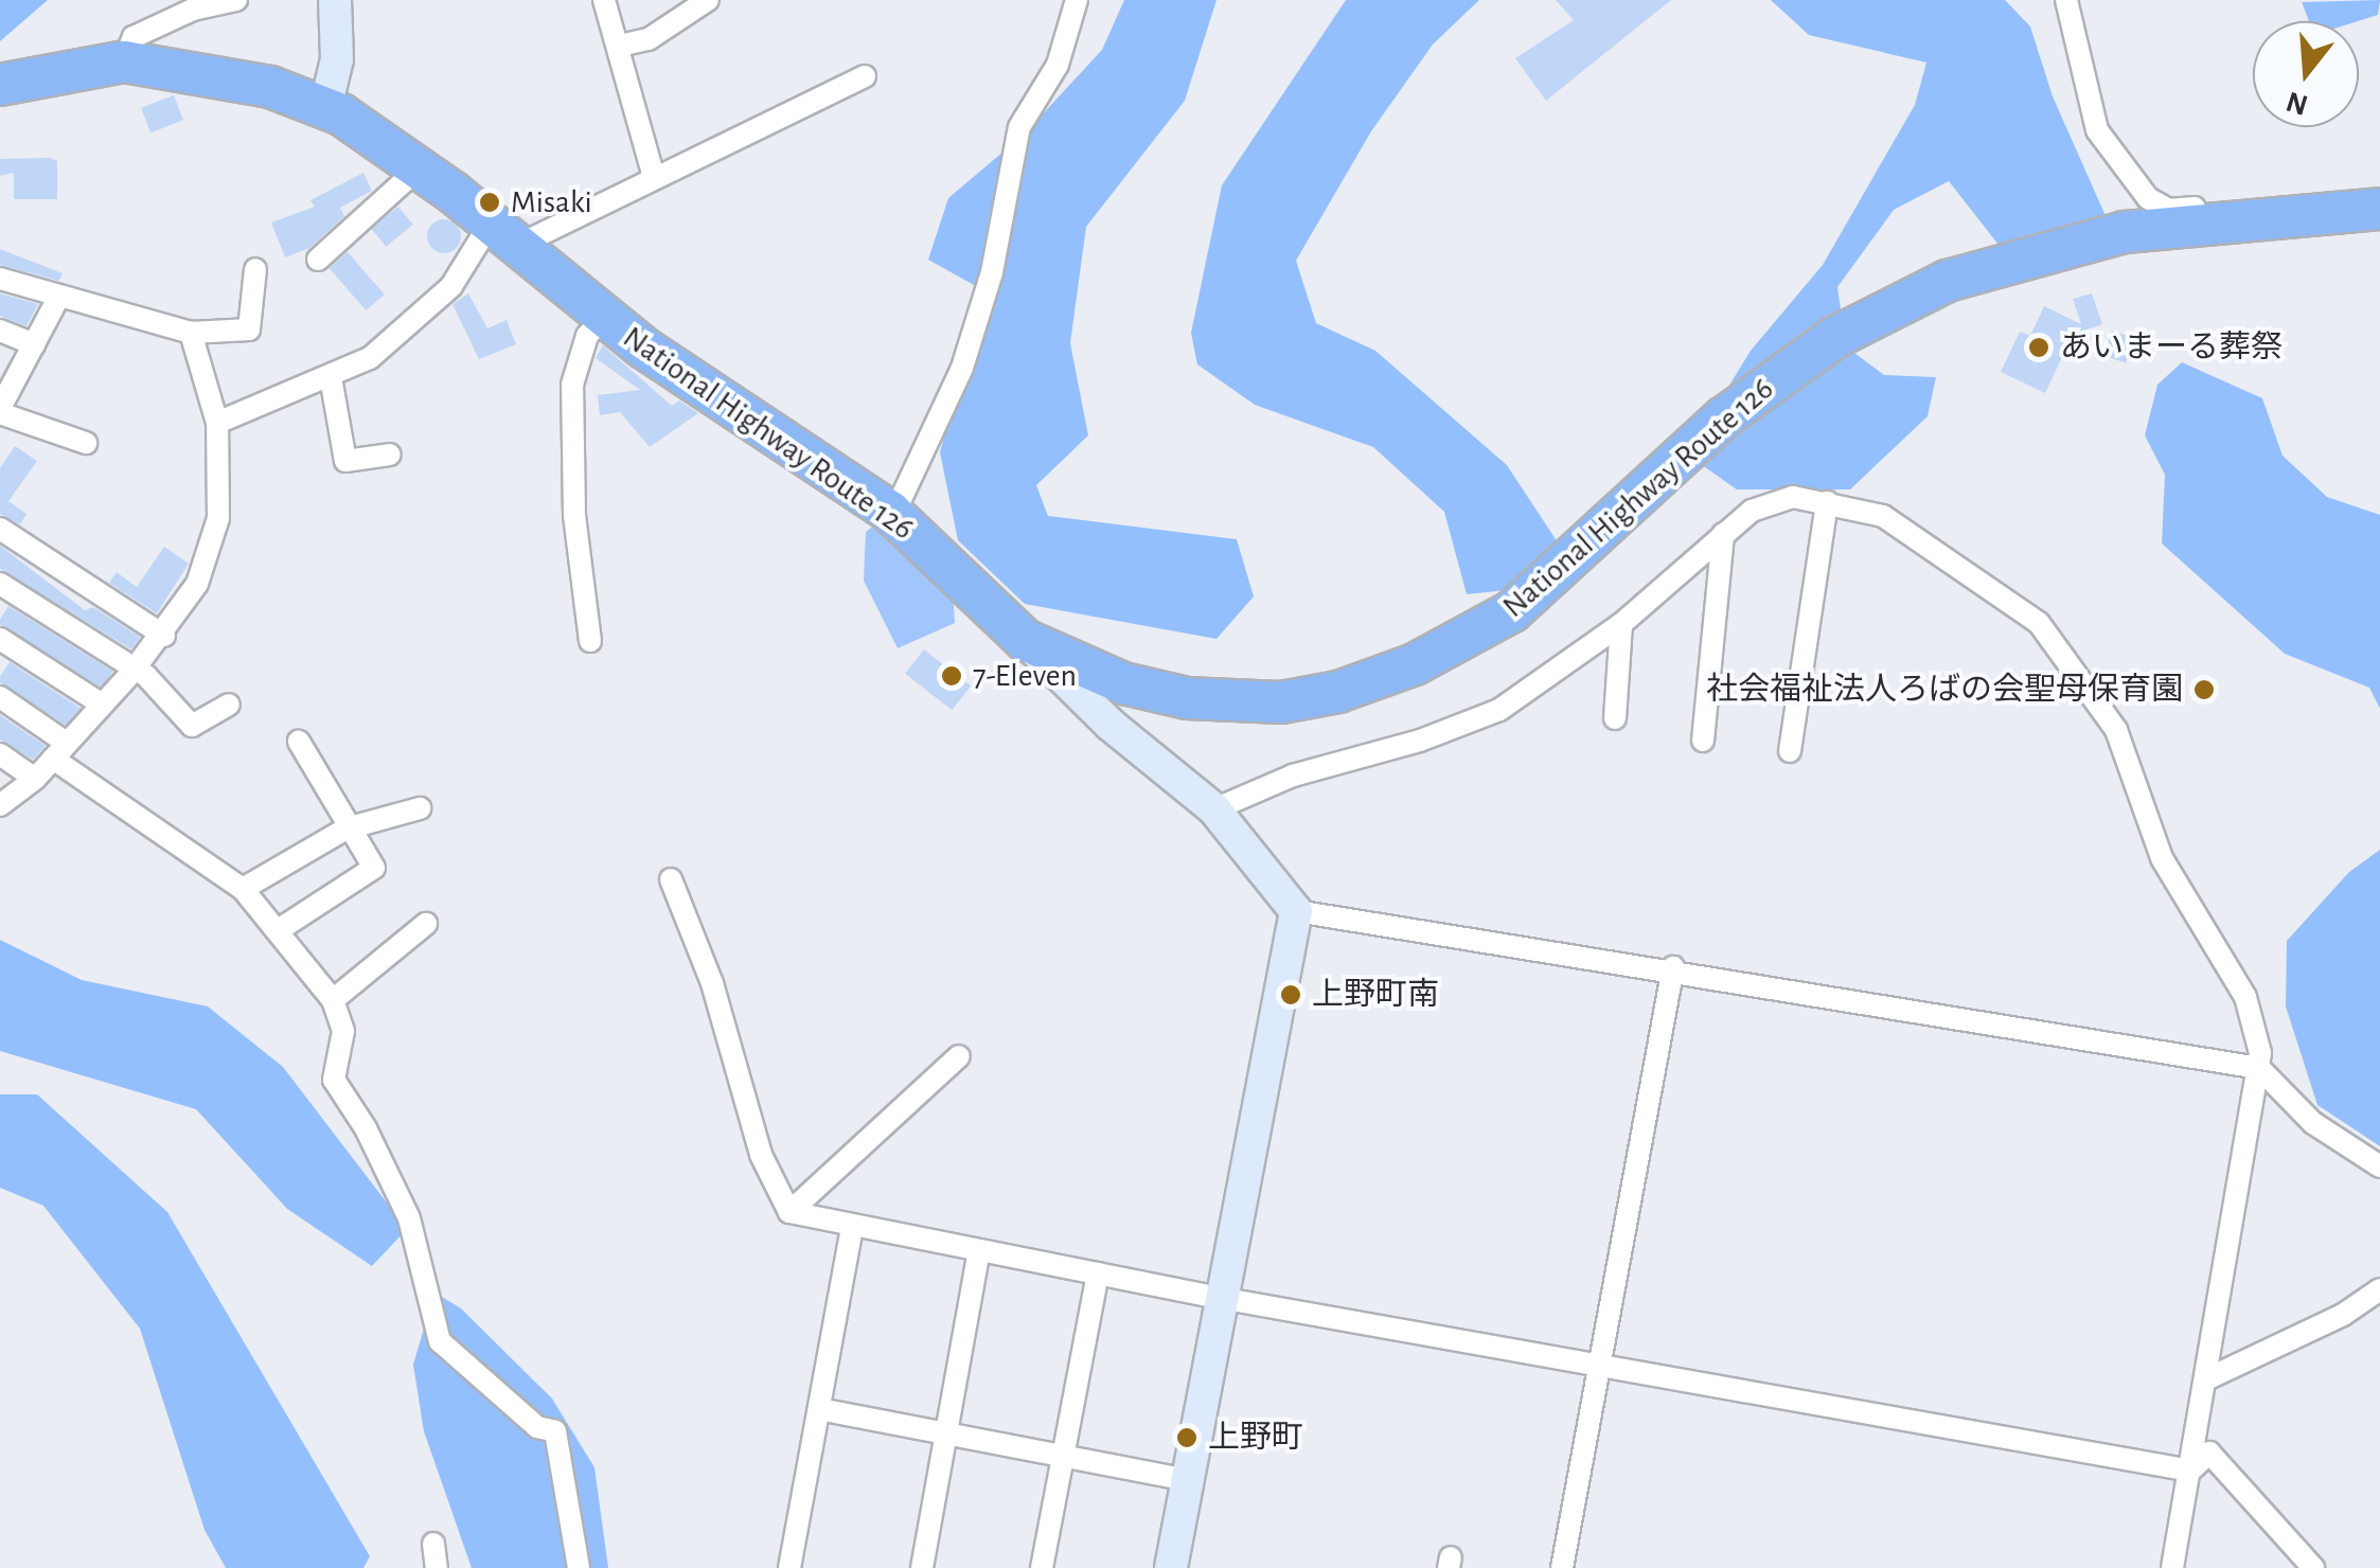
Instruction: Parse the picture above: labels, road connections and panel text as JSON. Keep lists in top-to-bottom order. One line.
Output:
{"streets":{"highway":["National Highway Route 126"]},"places":["Misaki","あいまーる葬祭","7-Eleven","社会福祉法人ろばの会聖母保育園","上野町南","上野町"],"north":"bottom"}
